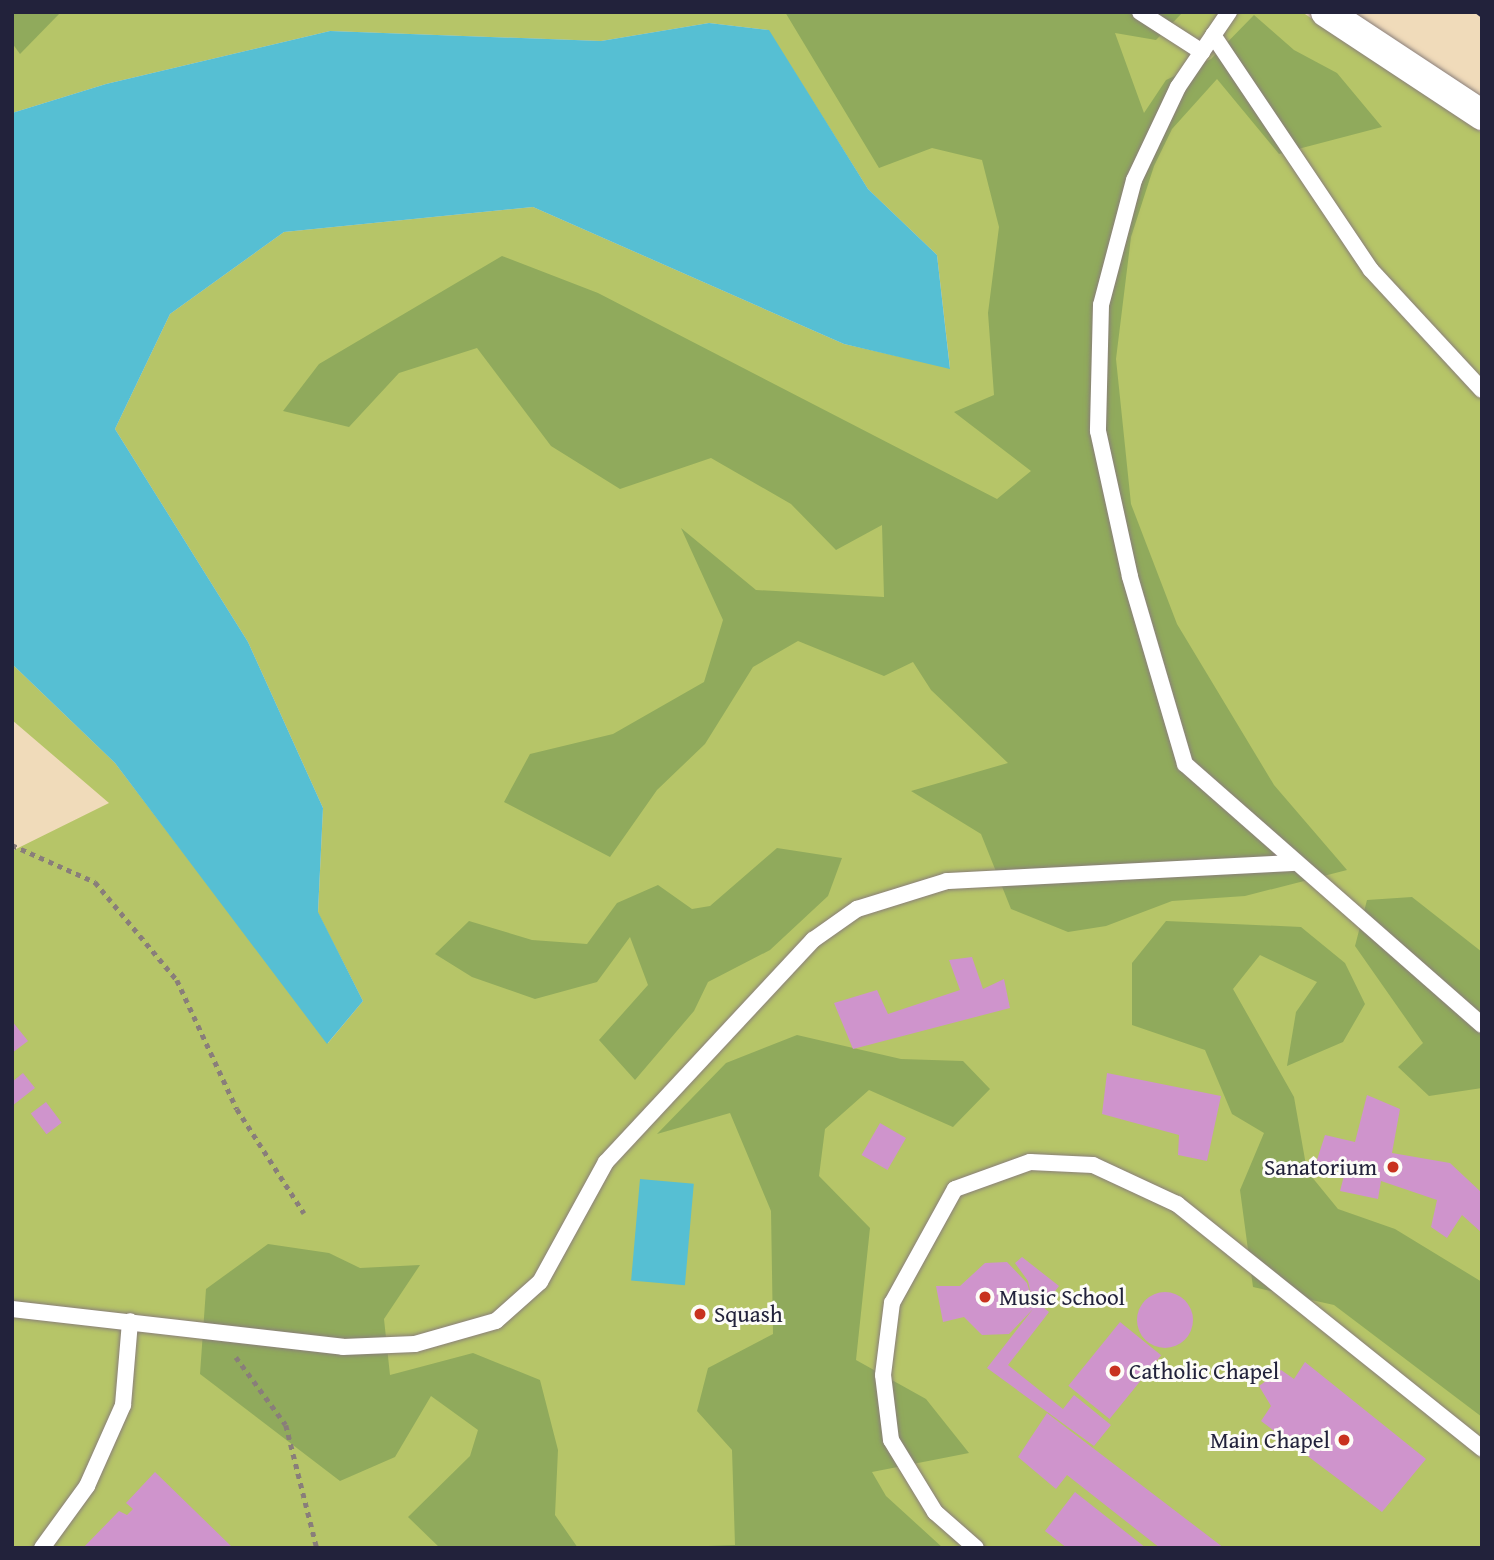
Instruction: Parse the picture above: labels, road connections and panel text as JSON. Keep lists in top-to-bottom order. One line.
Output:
{"places":["Sanatorium","Music School","Squash","Catholic Chapel","Main Chapel"]}
